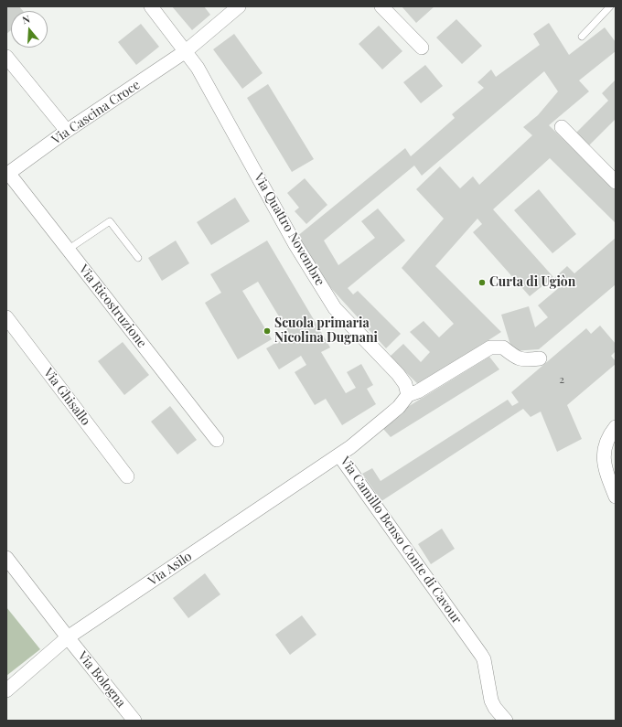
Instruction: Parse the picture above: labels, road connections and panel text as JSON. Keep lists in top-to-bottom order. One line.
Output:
{"streets":{"street":["Via Cascina Croce","Via Quattro Novembre","Via Ricostruzione","Via Ghisallo","Via Camillo Benso Conte di Cavour","Via Asilo","Via Bologna"]},"crossings":[["Via Cascina Croce","Via Quattro Novembre"],["Via Cascina Croce","Via Ricostruzione"],["Via Quattro Novembre","Via Camillo Benso Conte di Cavour"],["Via Camillo Benso Conte di Cavour","Via Asilo"],["Via Asilo","Via Bologna"]],"places":["Curta di Ugiòn","Scuola primaria Nicolina Dugnani"],"house_numbers":["2"],"north":"top"}
